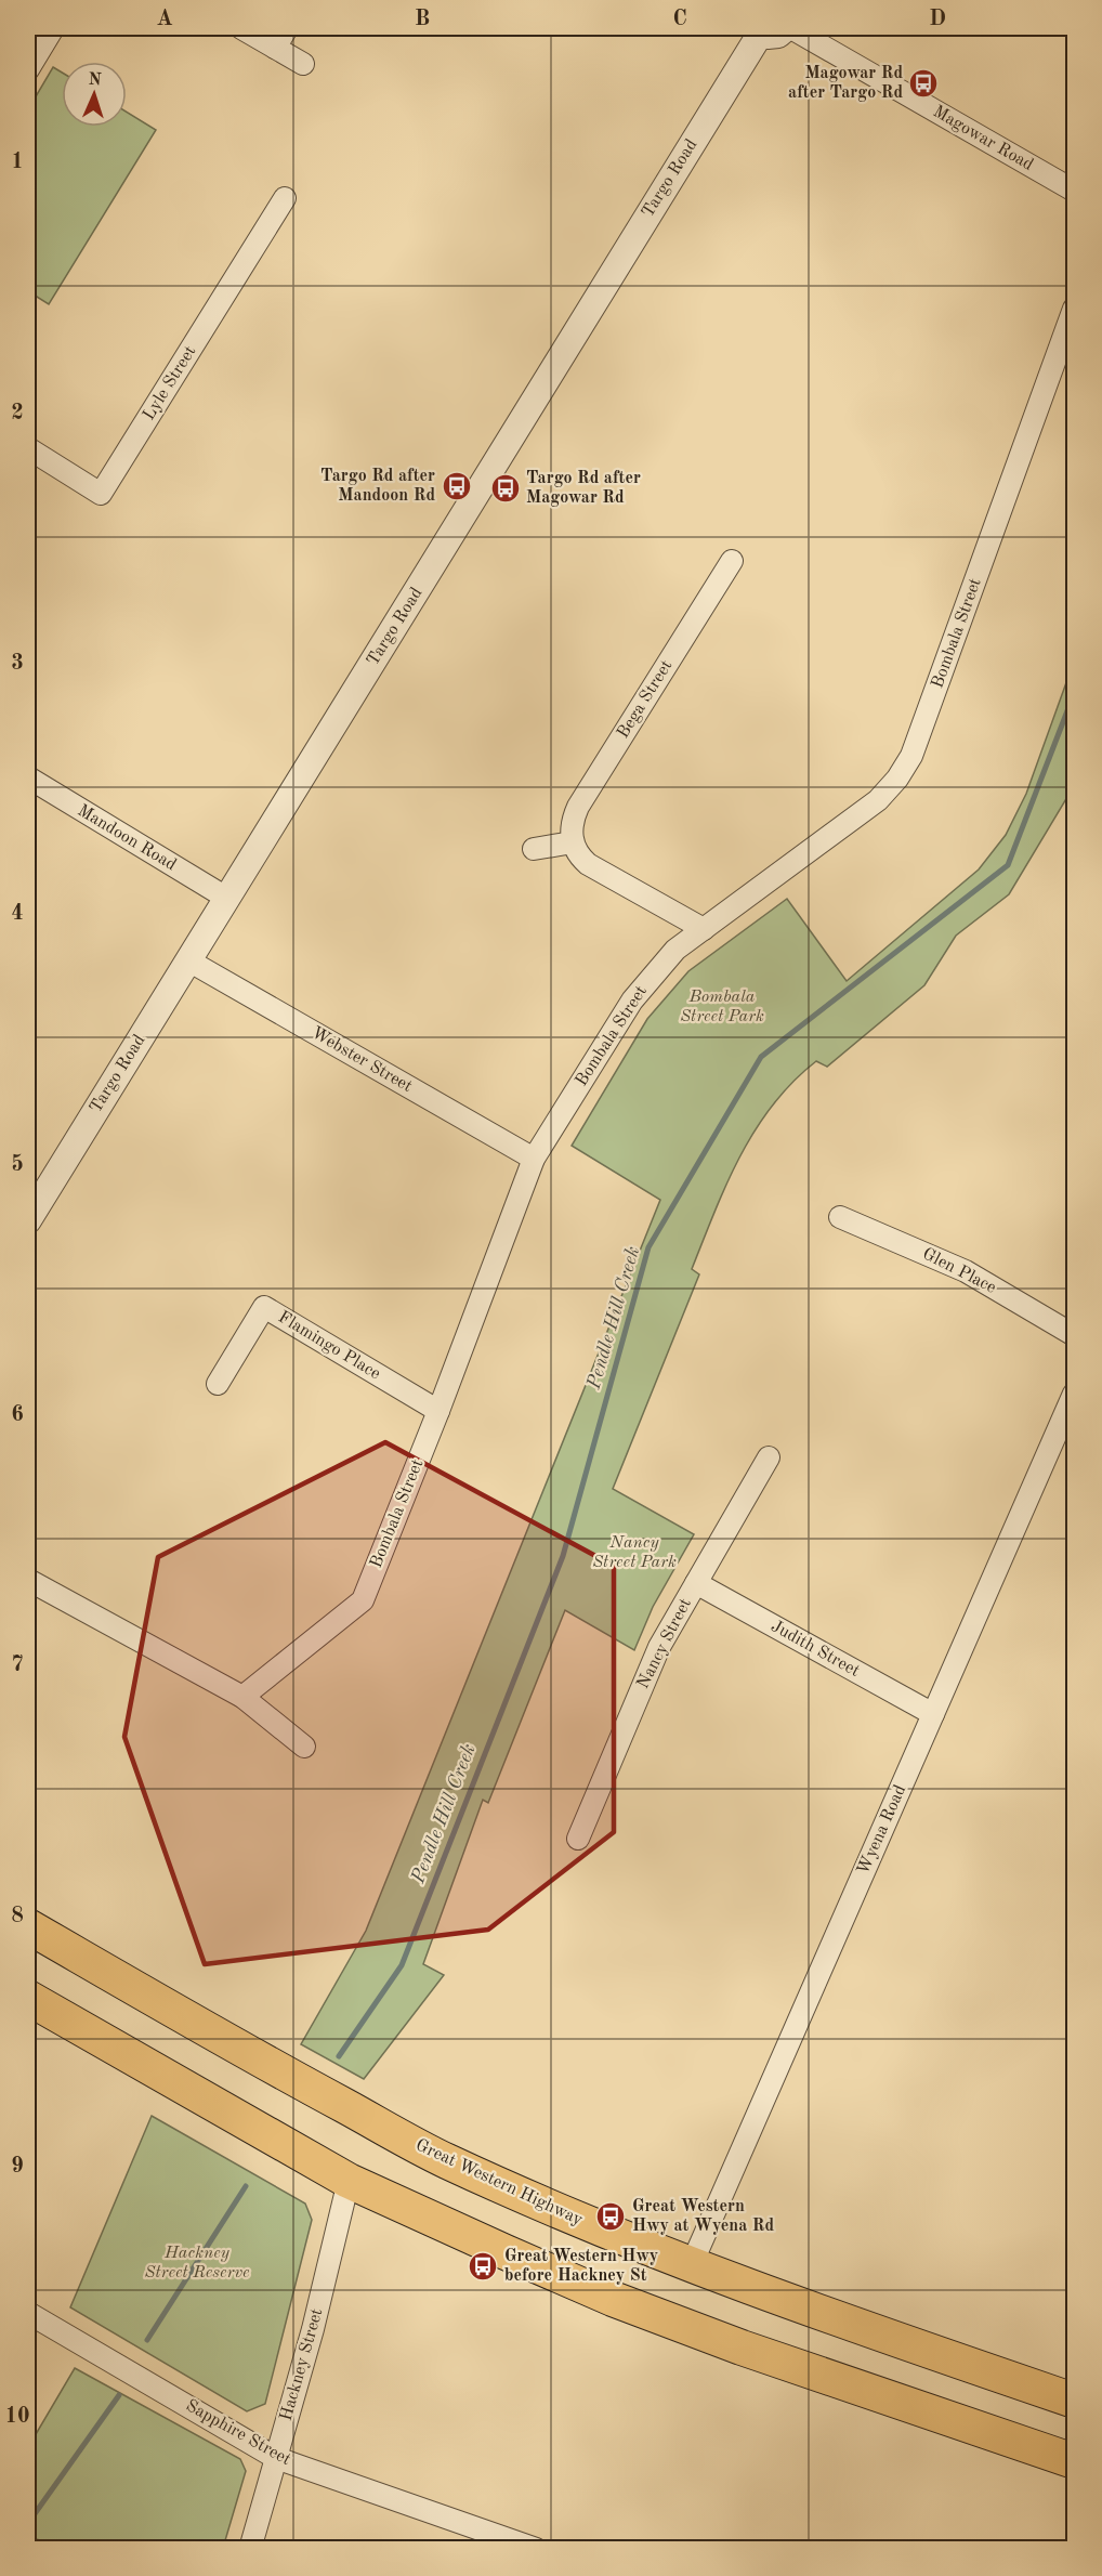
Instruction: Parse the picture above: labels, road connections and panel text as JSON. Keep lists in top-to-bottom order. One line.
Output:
{"streets":{"highway":["Great Western Highway"],"street":["Magowar Road","Targo Road","Lyle Street","Bombala Street","Bega Street","Mandoon Road","Webster Street","Glen Place","Flamingo Place","Nancy Street","Judith Street","Wyena Road","Hackney Street","Sapphire Street"]},"crossings":[["Targo Road","Mandoon Road"],["Targo Road","Webster Street"],["Bombala Street","Webster Street"],["Bombala Street","Flamingo Place"],["Nancy Street","Judith Street"],["Judith Street","Wyena Road"],["Wyena Road","Great Western Highway"],["Hackney Street","Sapphire Street"]],"water":["Pendle Hill Creek"],"parks":["Bombala Street Park","Nancy Street Park","Hackney Street Reserve"],"places":{"bus stop":["Magowar Rd after Targo Rd","Targo Rd after Mandoon Rd","Targo Rd after Magowar Rd","Great Western Hwy at Wyena Rd","Great Western Hwy before Hackney St"]},"north":"top","grid":{"columns":["A","B","C","D"],"rows":["1","2","3","4","5","6","7","8","9","10"]}}
